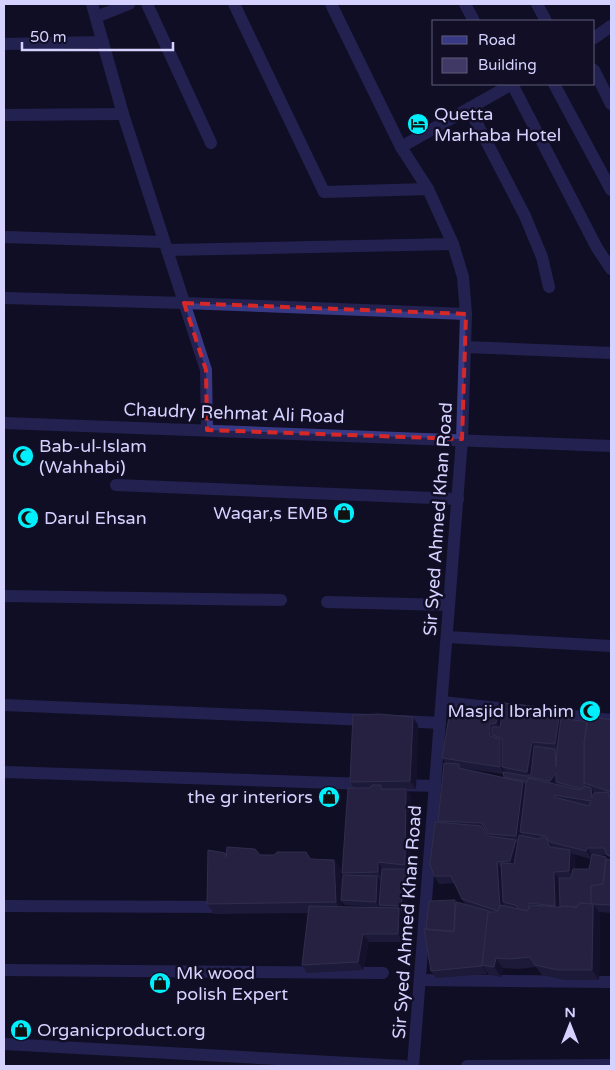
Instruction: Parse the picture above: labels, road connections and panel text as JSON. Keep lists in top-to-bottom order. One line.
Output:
{"streets":{"street":["Chaudry Rehmat Ali Road","Sir Syed Ahmed Khan Road"]},"crossings":[["Chaudry Rehmat Ali Road","Sir Syed Ahmed Khan Road"]],"places":{"hotel":["Quetta Marhaba Hotel"],"mosque":["Bab-ul-Islam (Wahhabi)","Darul Ehsan","Masjid Ibrahim"],"shop":["Waqar,s EMB","the gr interiors","Mk wood polish Expert","Organicproduct.org"]},"legend":["Road","Building"],"scale_bar":"50 m","north":"top"}
